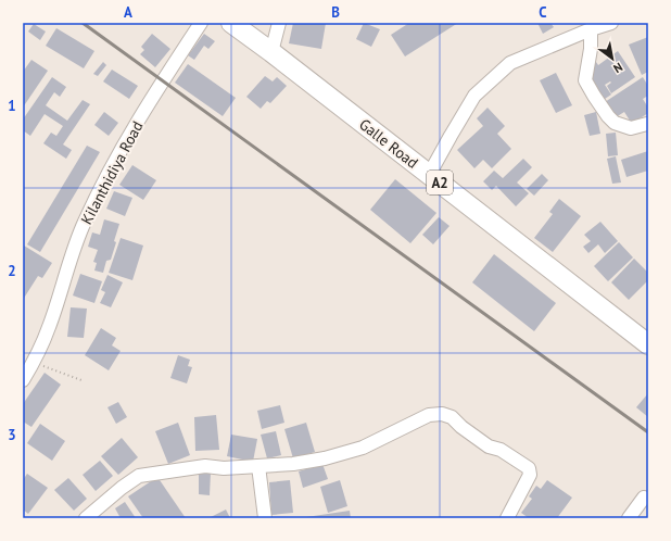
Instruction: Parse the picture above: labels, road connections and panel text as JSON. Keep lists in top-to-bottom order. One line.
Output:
{"streets":{"highway":["Galle Road","A2"],"street":["Kilanthidiya Road"]},"north":"bottom right","grid":{"columns":["A","B","C"],"rows":["1","2","3"]}}
